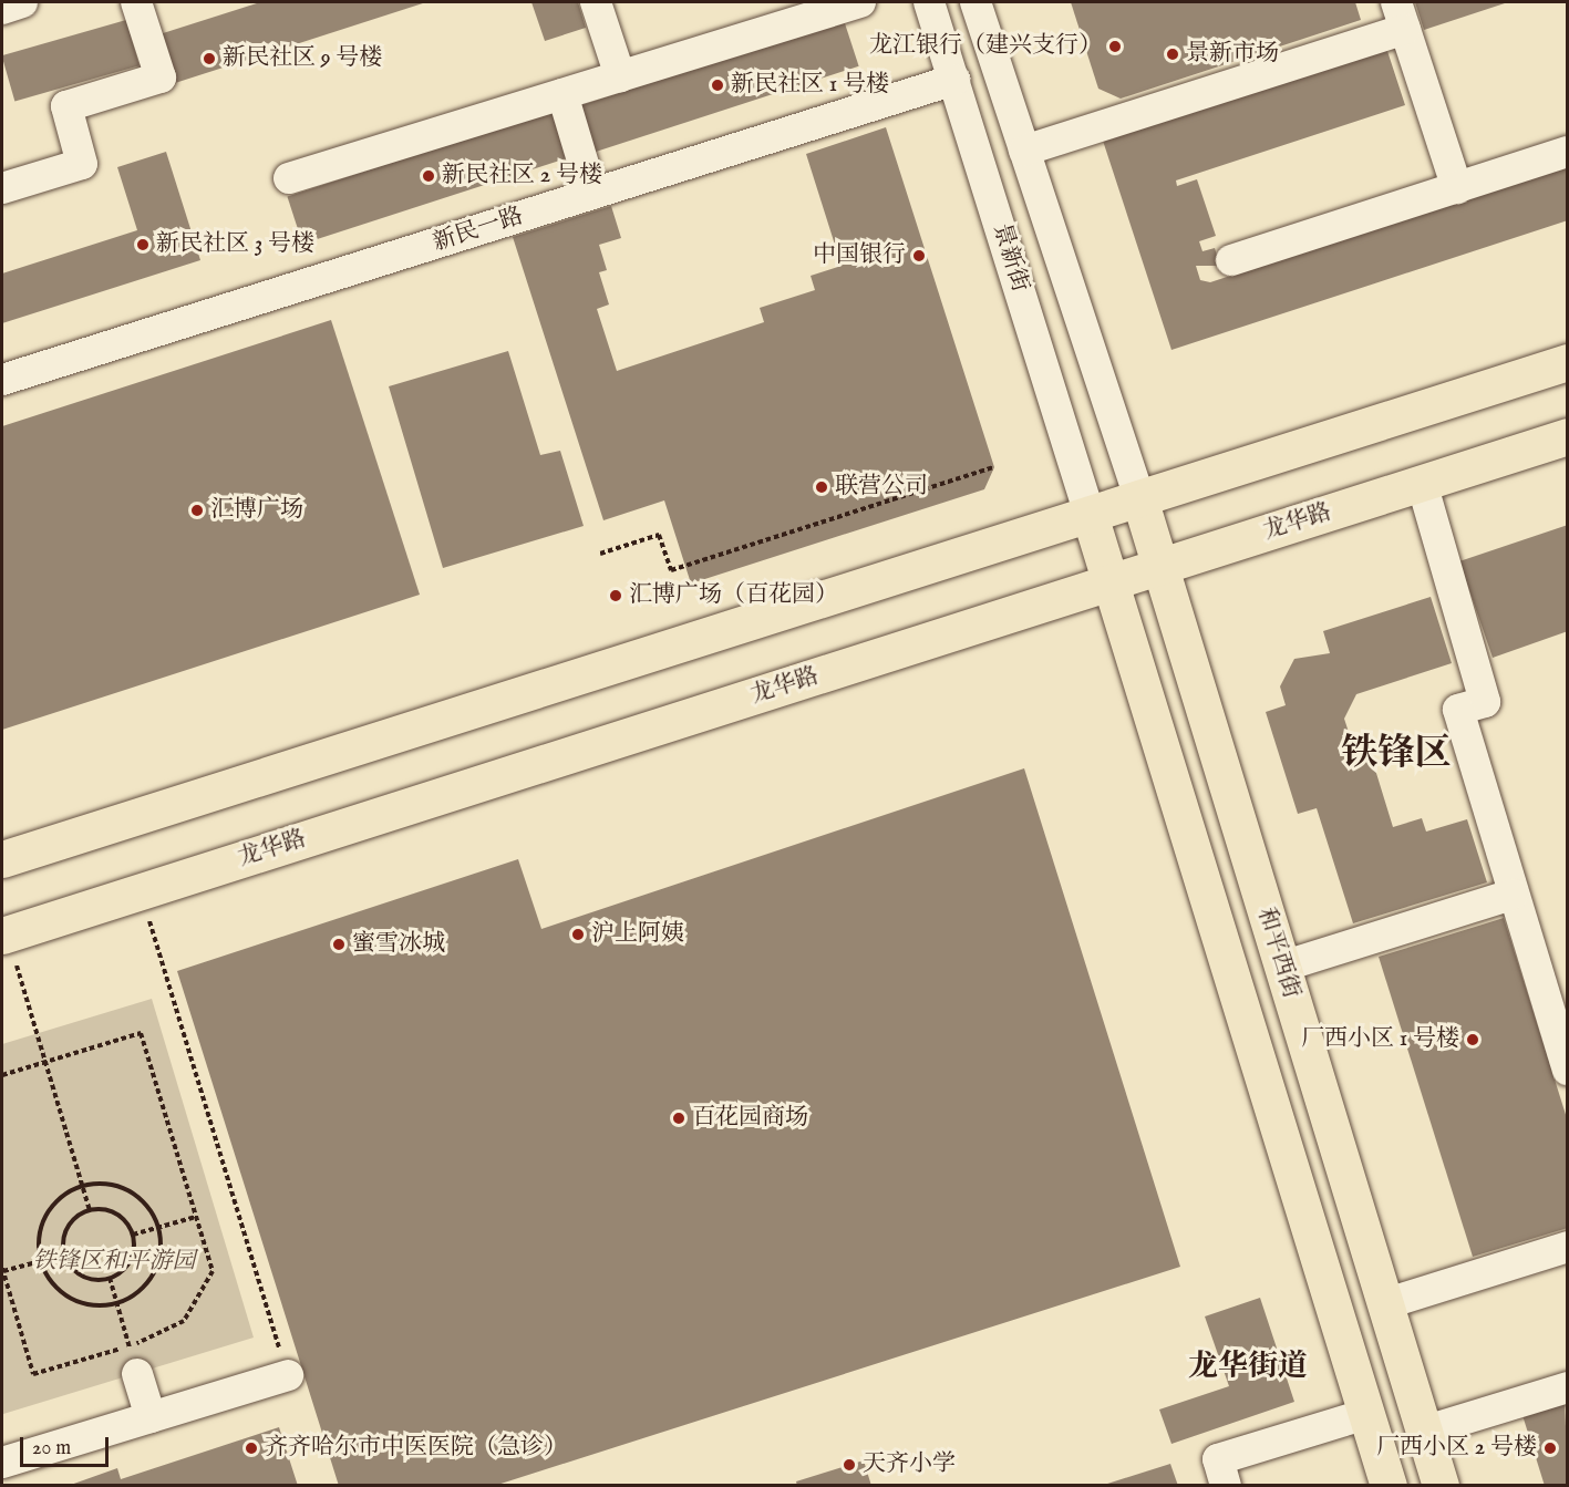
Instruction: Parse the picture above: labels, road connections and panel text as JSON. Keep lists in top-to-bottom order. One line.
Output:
{"streets":{"main road":["龙华路","和平西街"],"street":["新民一路","景新街"]},"crossings":[["新民一路","景新街"],["景新街","和平西街"],["龙华路","和平西街"]],"districts":["铁锋区","龙华街道"],"parks":["铁锋区和平游园"],"places":["龙江银行（建兴支行）","景新市场","新民社区 9 号楼","新民社区 1 号楼","新民社区 2 号楼","新民社区 3 号楼","中国银行","联营公司","汇博广场","汇博广场（百花园）","沪上阿姨","蜜雪冰城","厂西小区 1 号楼","百花园商场","齐齐哈尔市中医医院（急诊）","厂西小区 2 号楼","天齐小学"],"scale_bar":"20 m"}
